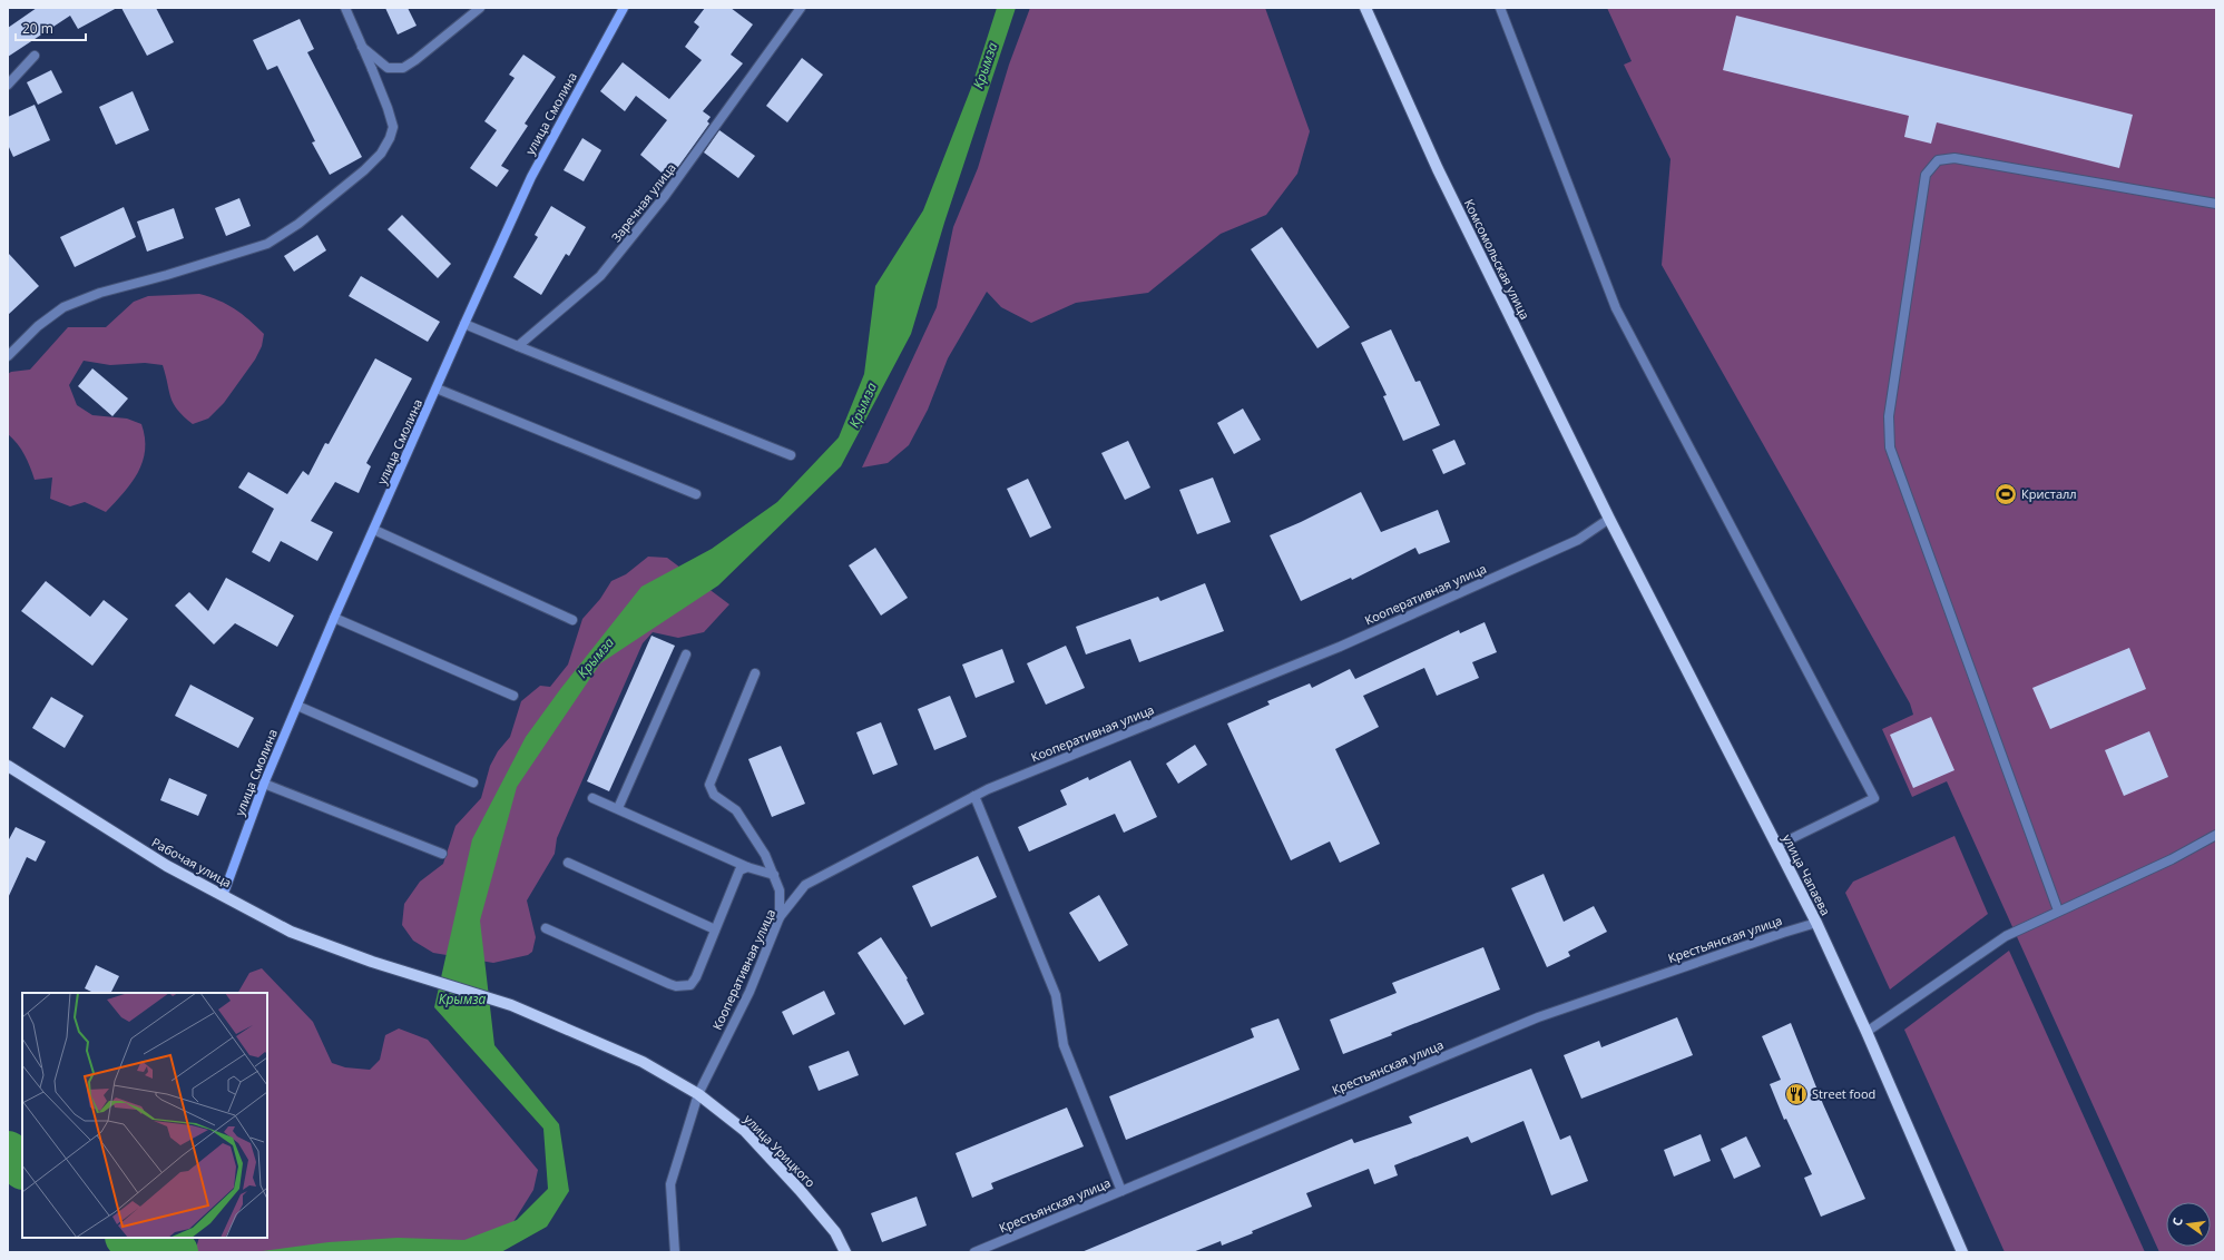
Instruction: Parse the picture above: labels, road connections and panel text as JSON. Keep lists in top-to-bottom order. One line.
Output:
{"streets":{"main road":["Комсомольская улица","Рабочая улица","улица Чапаева","улица Урицкого"],"street":["улица Смолина","Заречная улица","Кооперативная улица","Крестьянская улица"]},"crossings":[["улица Смолина","Рабочая улица"],["Комсомольская улица","Кооперативная улица"],["Комсомольская улица","улица Чапаева"],["Кооперативная улица","улица Чапаева"],["Кооперативная улица","улица Урицкого"],["Рабочая улица","улица Урицкого"],["улица Чапаева","Крестьянская улица"]],"water":["Крымза"],"places":{"sports":["Кристалл"],"restaurant":["Street food"]},"scale_bar":"20 m","north":"left"}
